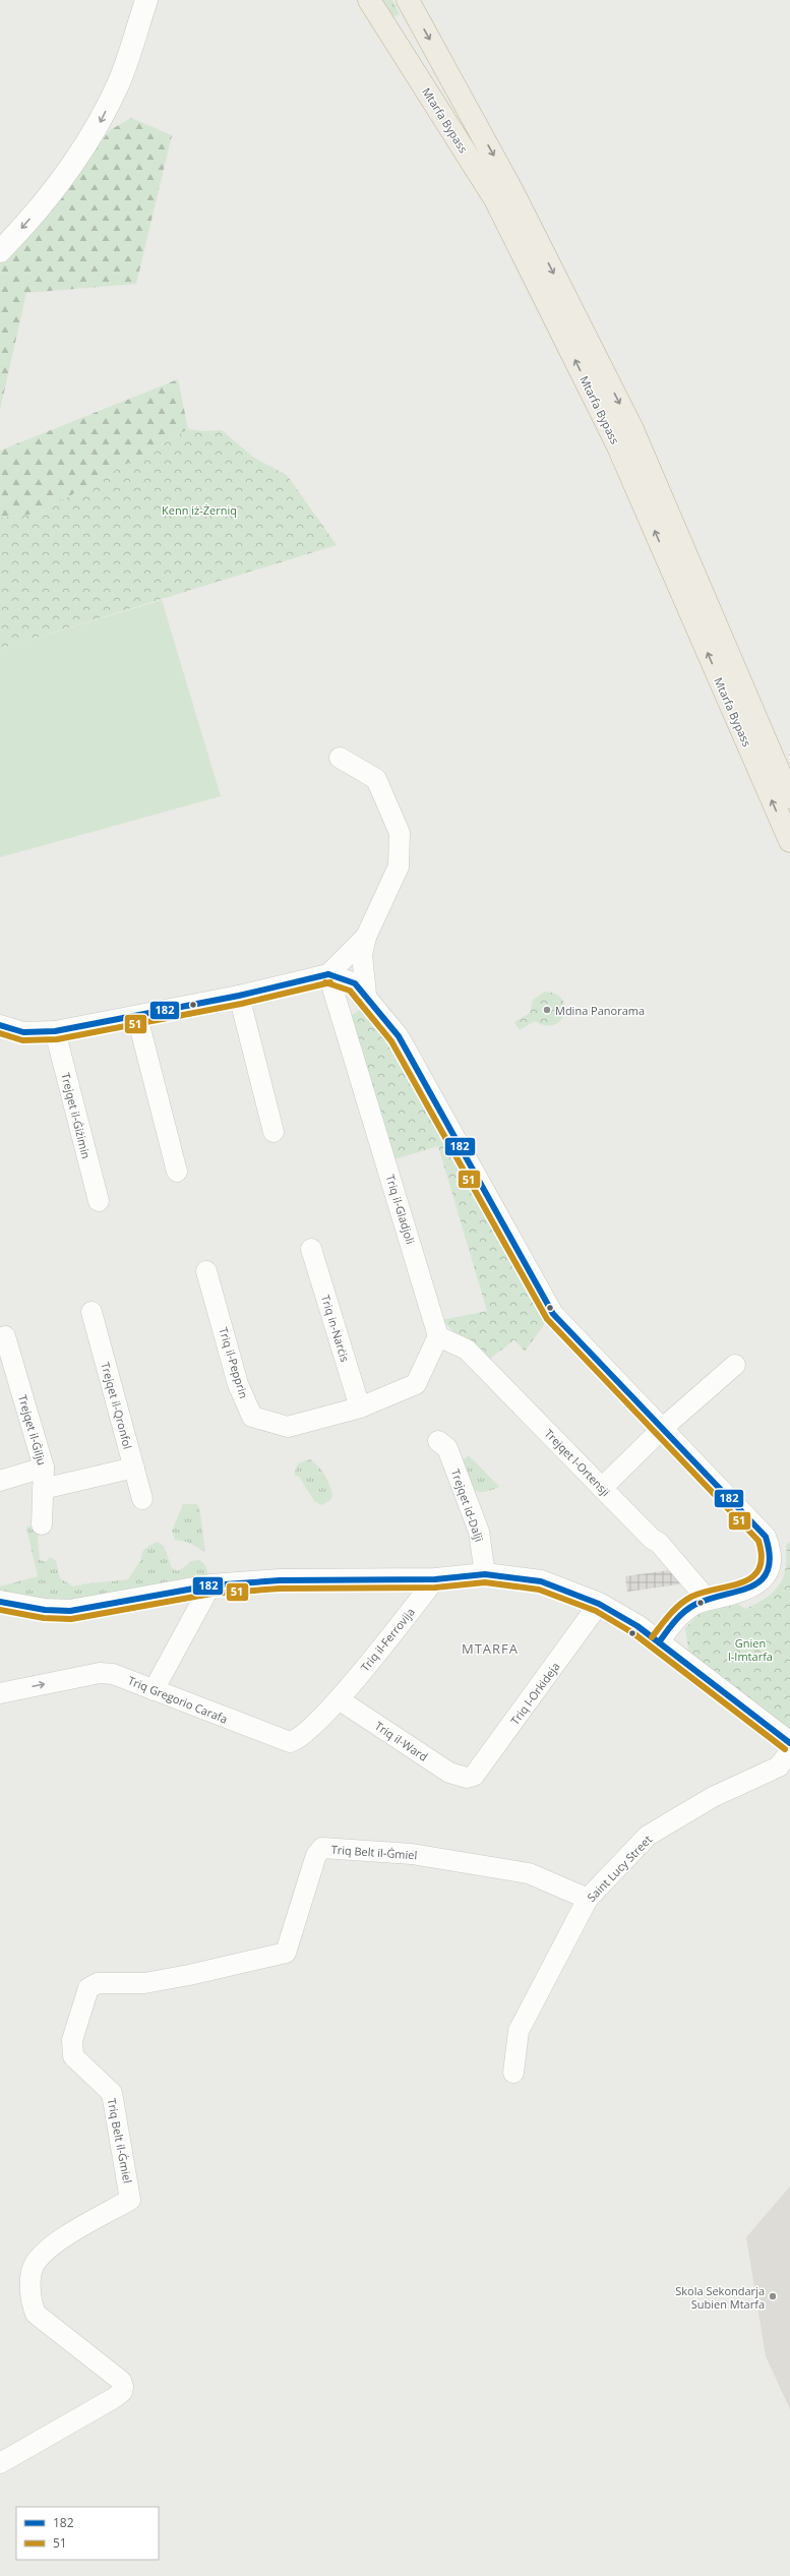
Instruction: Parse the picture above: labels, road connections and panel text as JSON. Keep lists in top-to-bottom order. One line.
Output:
{"streets":{"highway":["Mtarfa Bypass"],"street":["Trejqet il-Ġiżimin","Triq il-Gladjoli","Triq in-Narċis","Triq il-Pepprin","Trejqet il-Qronfol","Trejqet il-Ġilju","Trejqet l-Ortensji","Trejqet id-Dalji","Triq il-Ferrovija","Triq l-Orkideja","Triq Gregorio Carafa","Triq il-Ward","Triq Belt il-Ġmiel","Saint Lucy Street"]},"crossings":[["Triq il-Gladjoli","Trejqet l-Ortensji"],["Triq in-Narċis","Triq il-Pepprin"],["Triq il-Ferrovija","Triq Gregorio Carafa"],["Triq il-Ferrovija","Triq il-Ward"],["Triq l-Orkideja","Triq il-Ward"],["Triq Gregorio Carafa","Triq il-Ward"],["Triq Belt il-Ġmiel","Saint Lucy Street"]],"districts":["MTARFA"],"parks":["Kenn iż-Żerniq","Gnien l-Imtarfa"],"places":["Mdina Panorama","Skola Sekondarja Subien Mtarfa"],"lines":["transit line 182","transit line 51"],"legend":["182","51"]}
